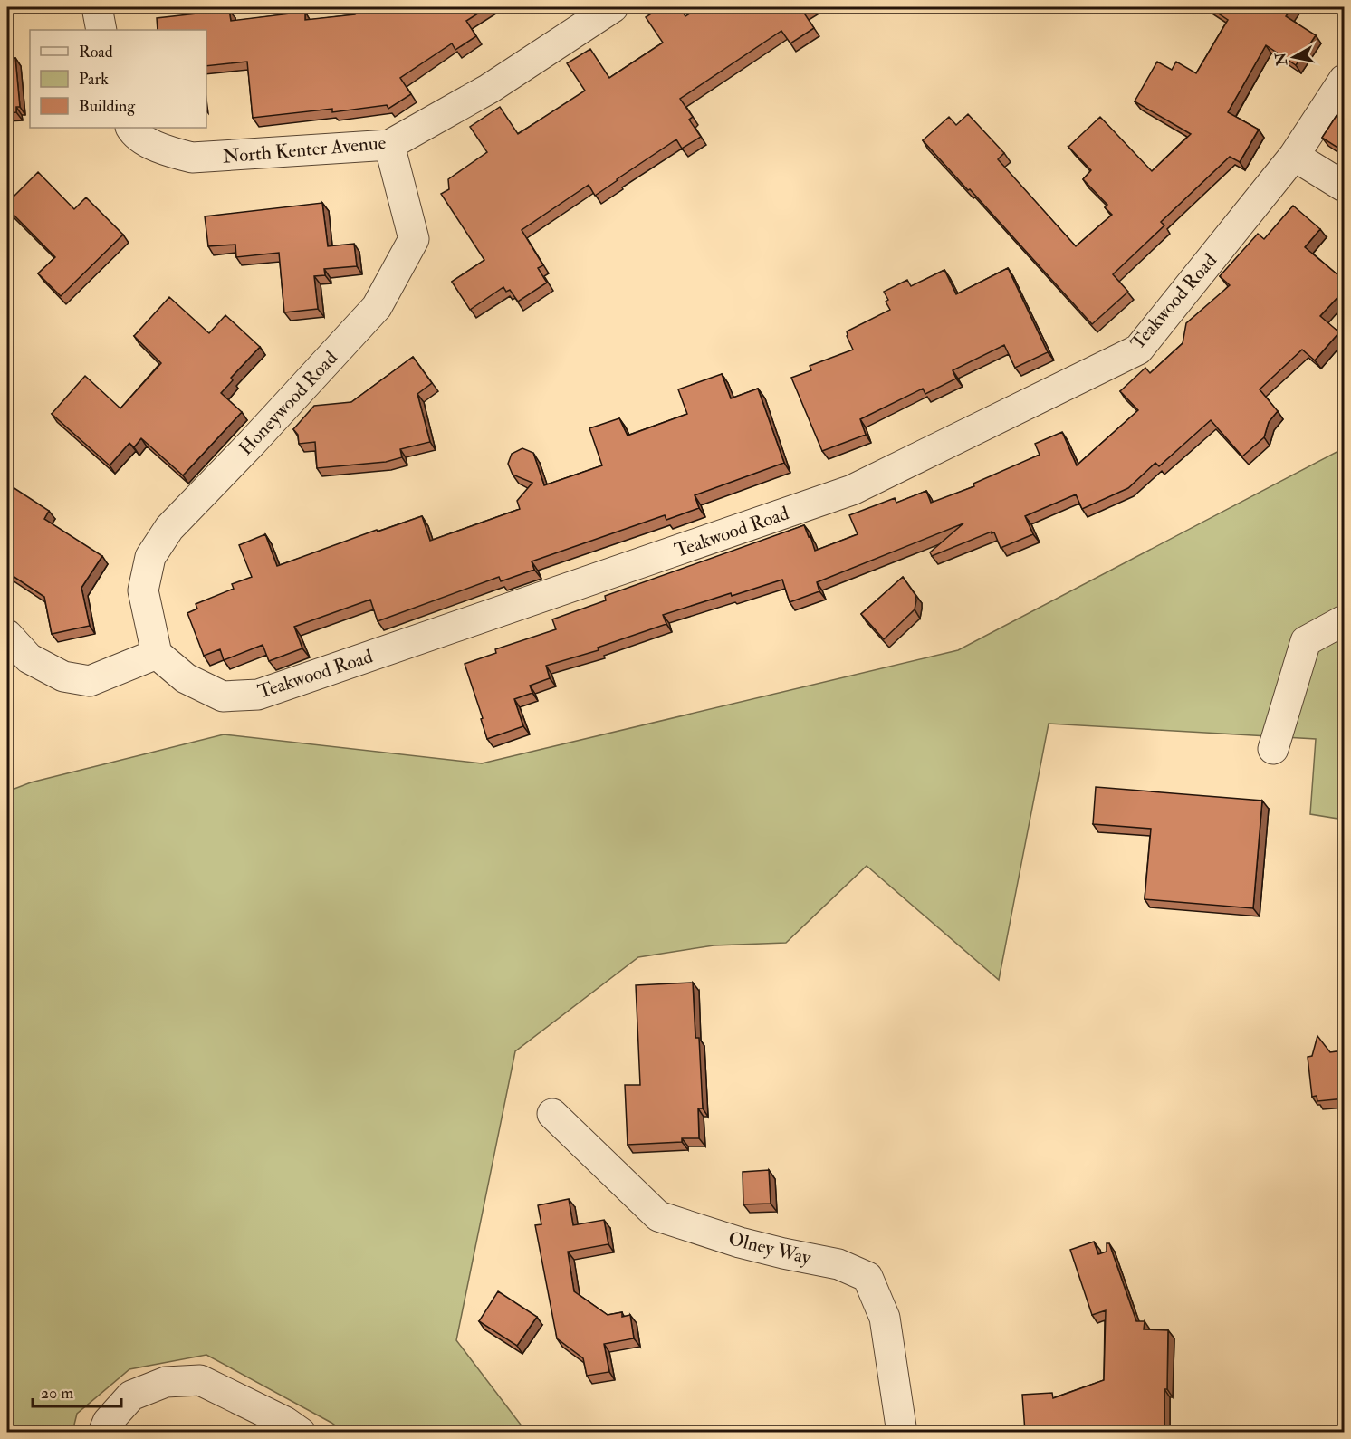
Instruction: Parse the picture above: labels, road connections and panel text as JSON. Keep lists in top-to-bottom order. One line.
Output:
{"streets":{"street":["North Kenter Avenue","Teakwood Road","Honeywood Road","Olney Way"]},"crossings":[["North Kenter Avenue","Honeywood Road"],["Teakwood Road","Honeywood Road"]],"legend":["Road","Park","Building"],"scale_bar":"20 m","north":"left"}
